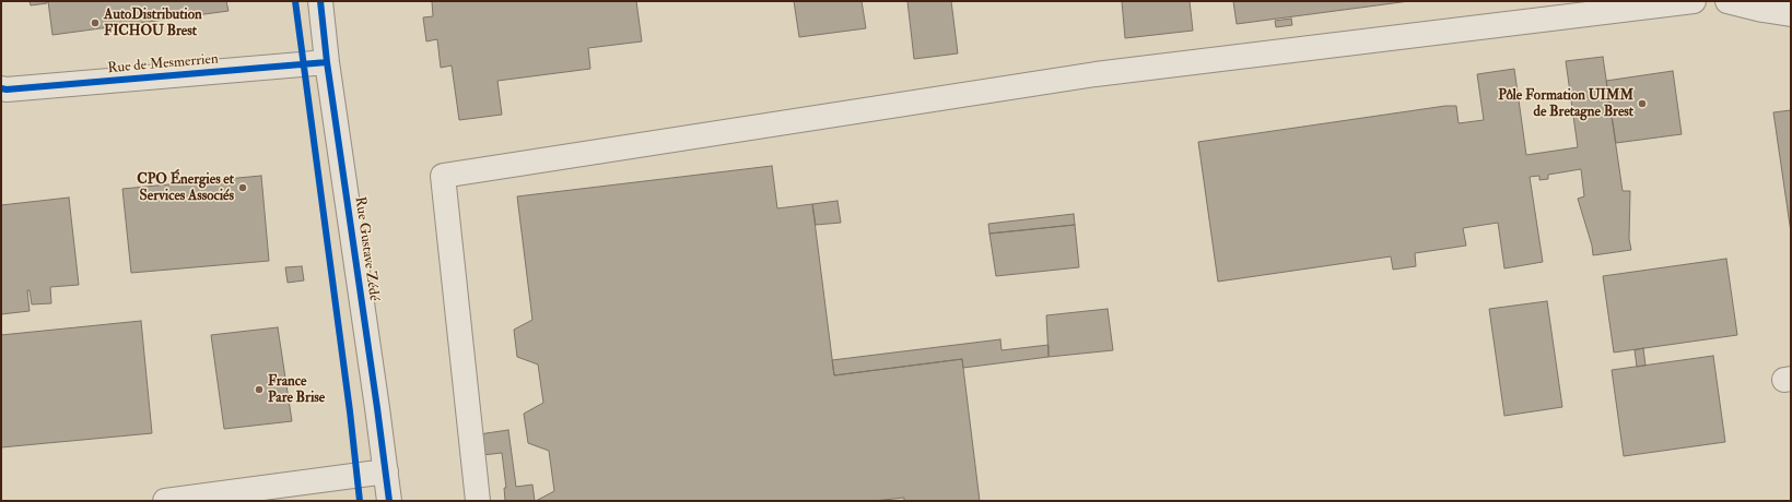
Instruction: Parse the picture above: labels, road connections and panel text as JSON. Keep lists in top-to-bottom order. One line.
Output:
{"streets":{"street":["Rue de Mesmerrien","Rue Gustave Zédé"]},"crossings":[["Rue de Mesmerrien","Rue Gustave Zédé"]],"places":["AutoDistribution FICHOU Brest","Pôle Formation UIMM de Bretagne Brest","CPO Énergies et Services Associés","France Pare Brise"]}
